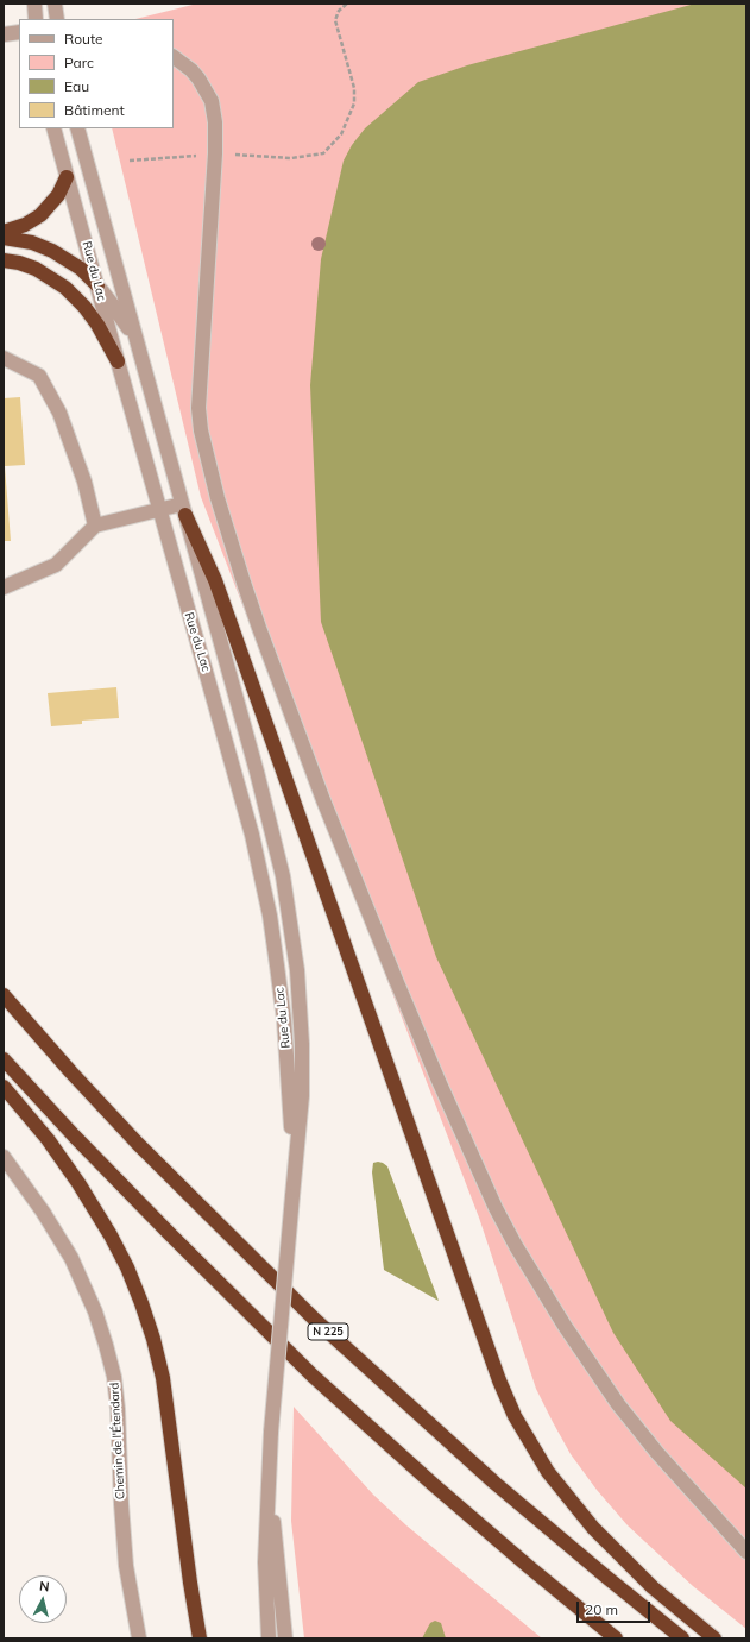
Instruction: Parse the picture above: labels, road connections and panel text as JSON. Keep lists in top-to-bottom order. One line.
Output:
{"streets":{"highway":["N 225"],"street":["Rue du Lac","Chemin de l'Étendard"]},"legend":["Route","Parc","Eau","Bâtiment"],"scale_bar":"20 m","north":"top"}
